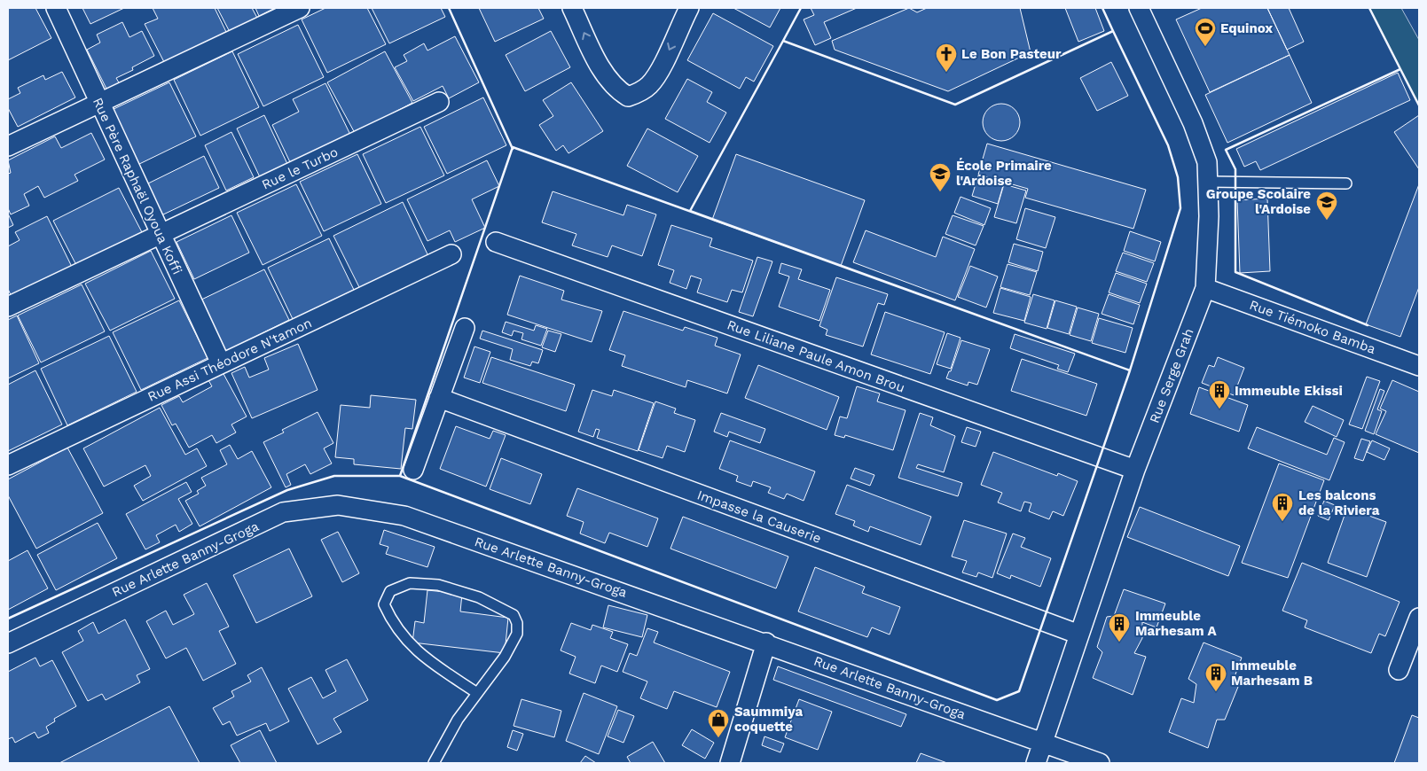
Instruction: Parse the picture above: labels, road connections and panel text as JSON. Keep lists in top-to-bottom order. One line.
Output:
{"streets":{"street":["Rue le Turbo","Rue Père Raphaël Oyoua Koffi","Rue Tiémoko Bamba","Rue Liliane Paule Amon Brou","Rue Assi Théodore N'tamon","Rue Serge Grah","Impasse la Causerie","Rue Arlette Banny-Groga"]},"crossings":[["Rue le Turbo","Rue Père Raphaël Oyoua Koffi"],["Rue Père Raphaël Oyoua Koffi","Rue Assi Théodore N'tamon"],["Rue Tiémoko Bamba","Rue Serge Grah"],["Rue Liliane Paule Amon Brou","Rue Serge Grah"],["Rue Serge Grah","Impasse la Causerie"],["Rue Serge Grah","Rue Arlette Banny-Groga"]],"places":{"sports":["Equinox"],"church":["Le Bon Pasteur"],"school or university":["École Primaire l'Ardoise","Groupe Scolaire l'Ardoise"],"building":["Immeuble Ekissi","Les balcons de la Riviera","Immeuble Marhesam A","Immeuble Marhesam B"],"shop":["Saummiya coquette"]}}
